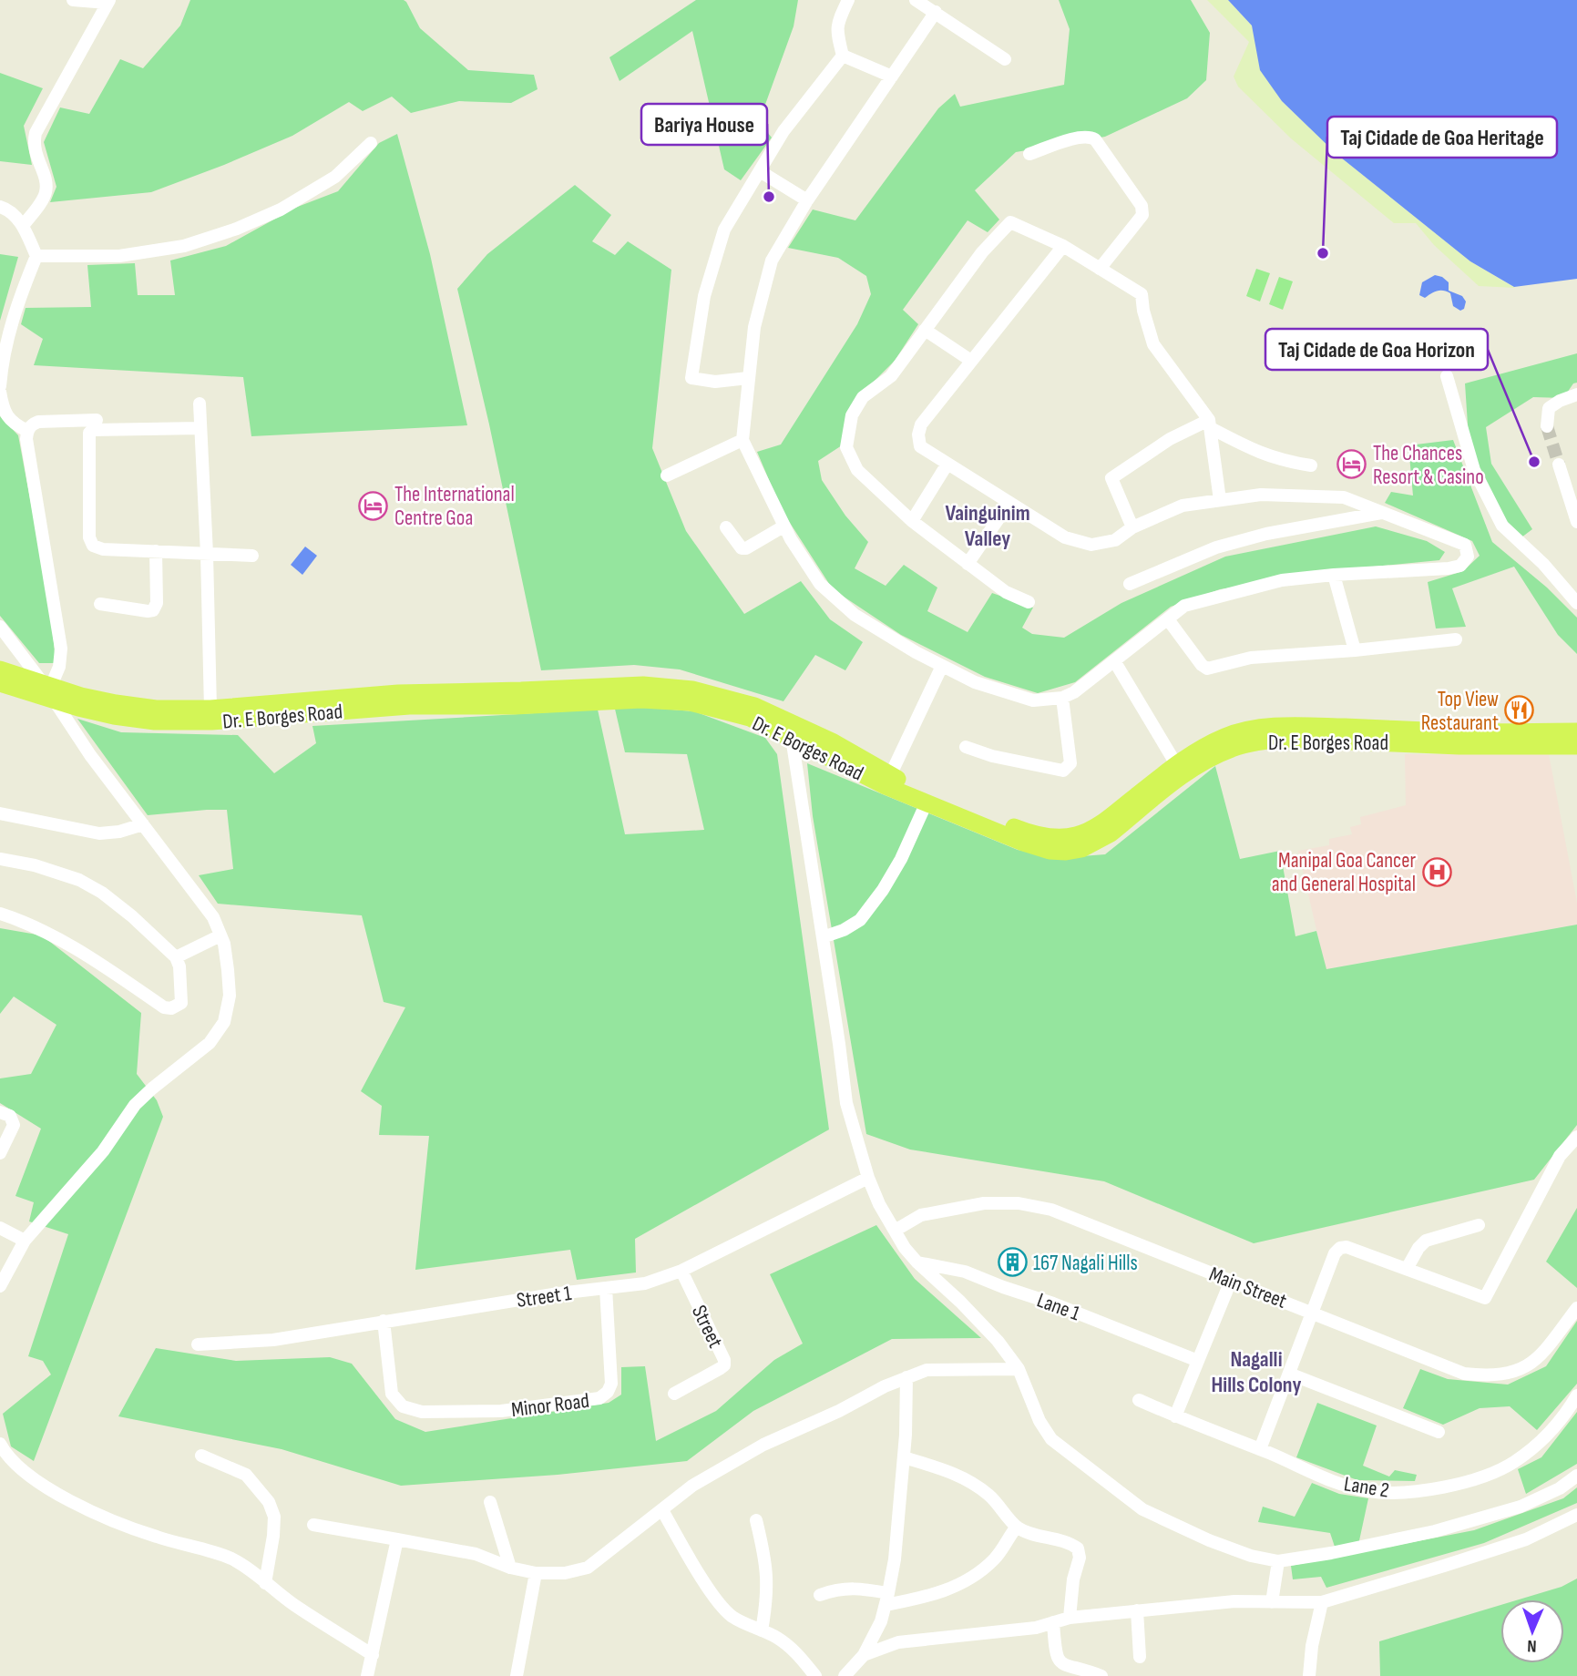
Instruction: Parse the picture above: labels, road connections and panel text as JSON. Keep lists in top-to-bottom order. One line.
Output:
{"streets":{"main road":["Dr. E Borges Road"],"street":["Main Street","Street 1","Lane 1","Street","Minor Road","Lane 2"]},"crossings":[["Street 1","Street"],["Street 1","Minor Road"]],"districts":["Vainguinim Valley","Nagalli Hills Colony"],"places":{"other":["Bariya House","Taj Cidade de Goa Heritage","Taj Cidade de Goa Horizon"],"hotel":["The Chances Resort & Casino","The International Centre Goa"],"restaurant":["Top View Restaurant"],"hospital":["Manipal Goa Cancer and General Hospital"],"building":["167 Nagali Hills"]},"north":"bottom"}
